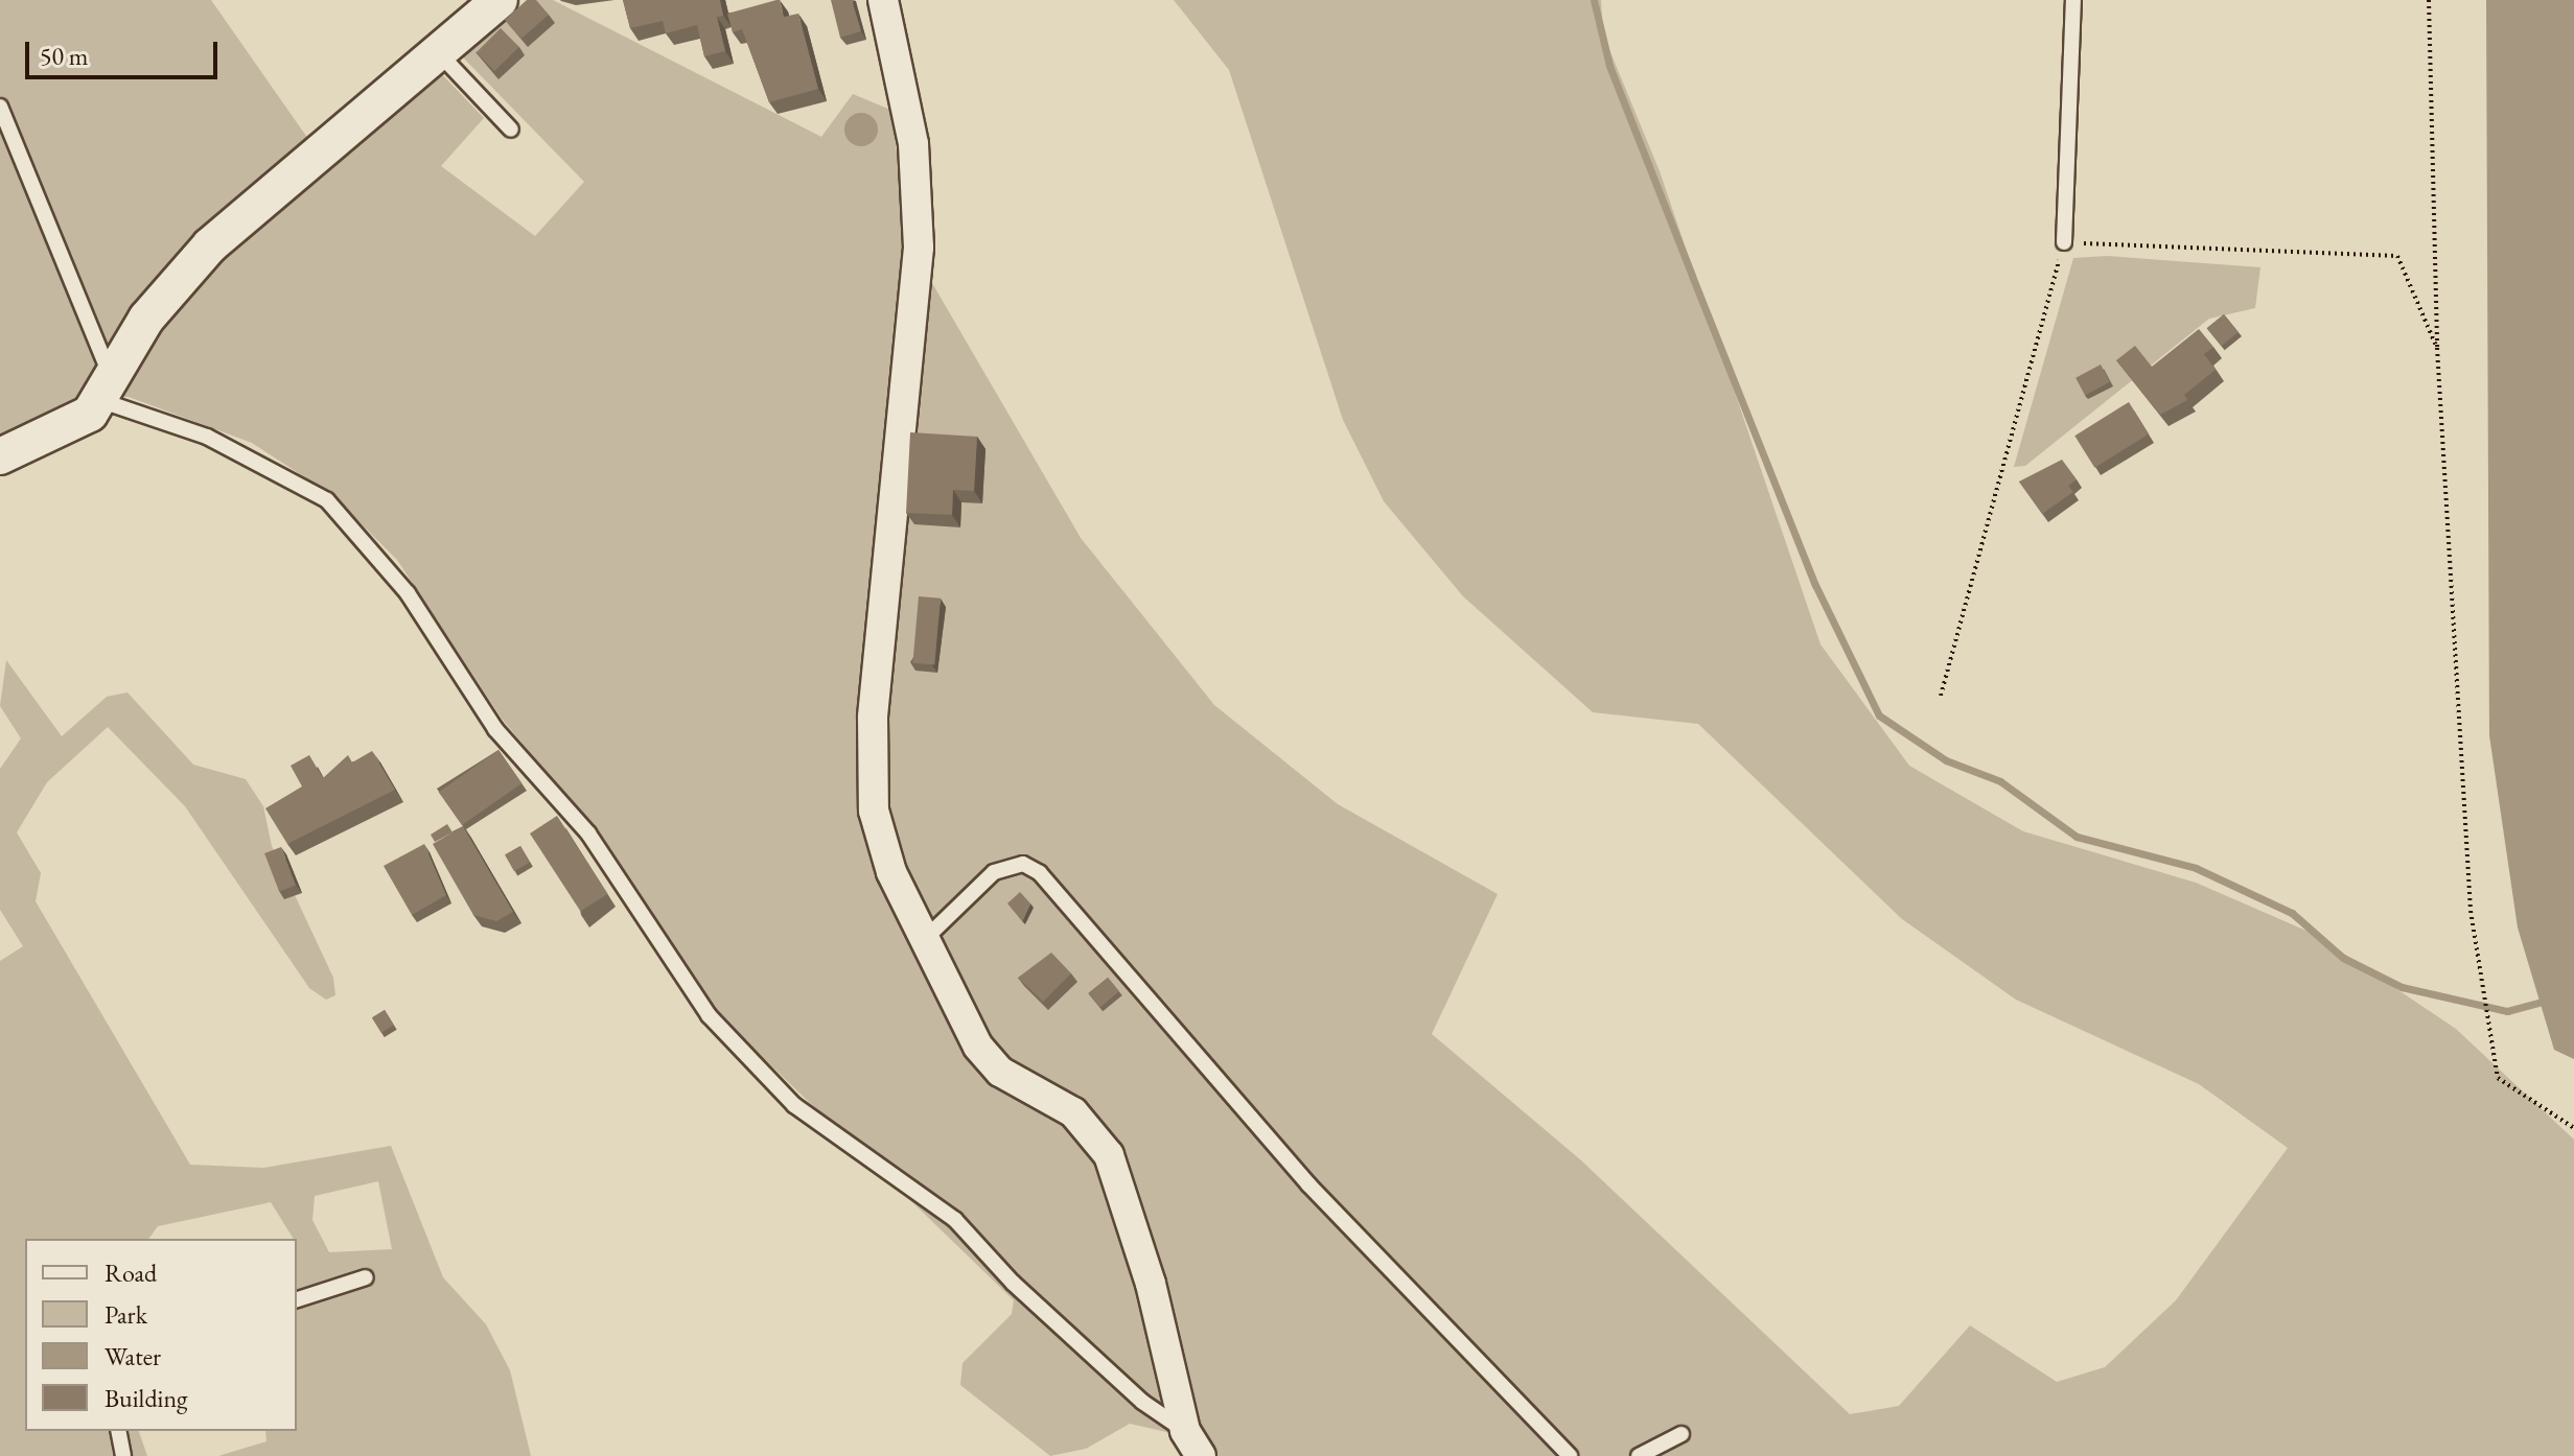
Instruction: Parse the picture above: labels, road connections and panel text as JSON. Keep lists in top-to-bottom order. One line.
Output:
{"legend":["Road","Park","Water","Building"],"scale_bar":"50 m"}
